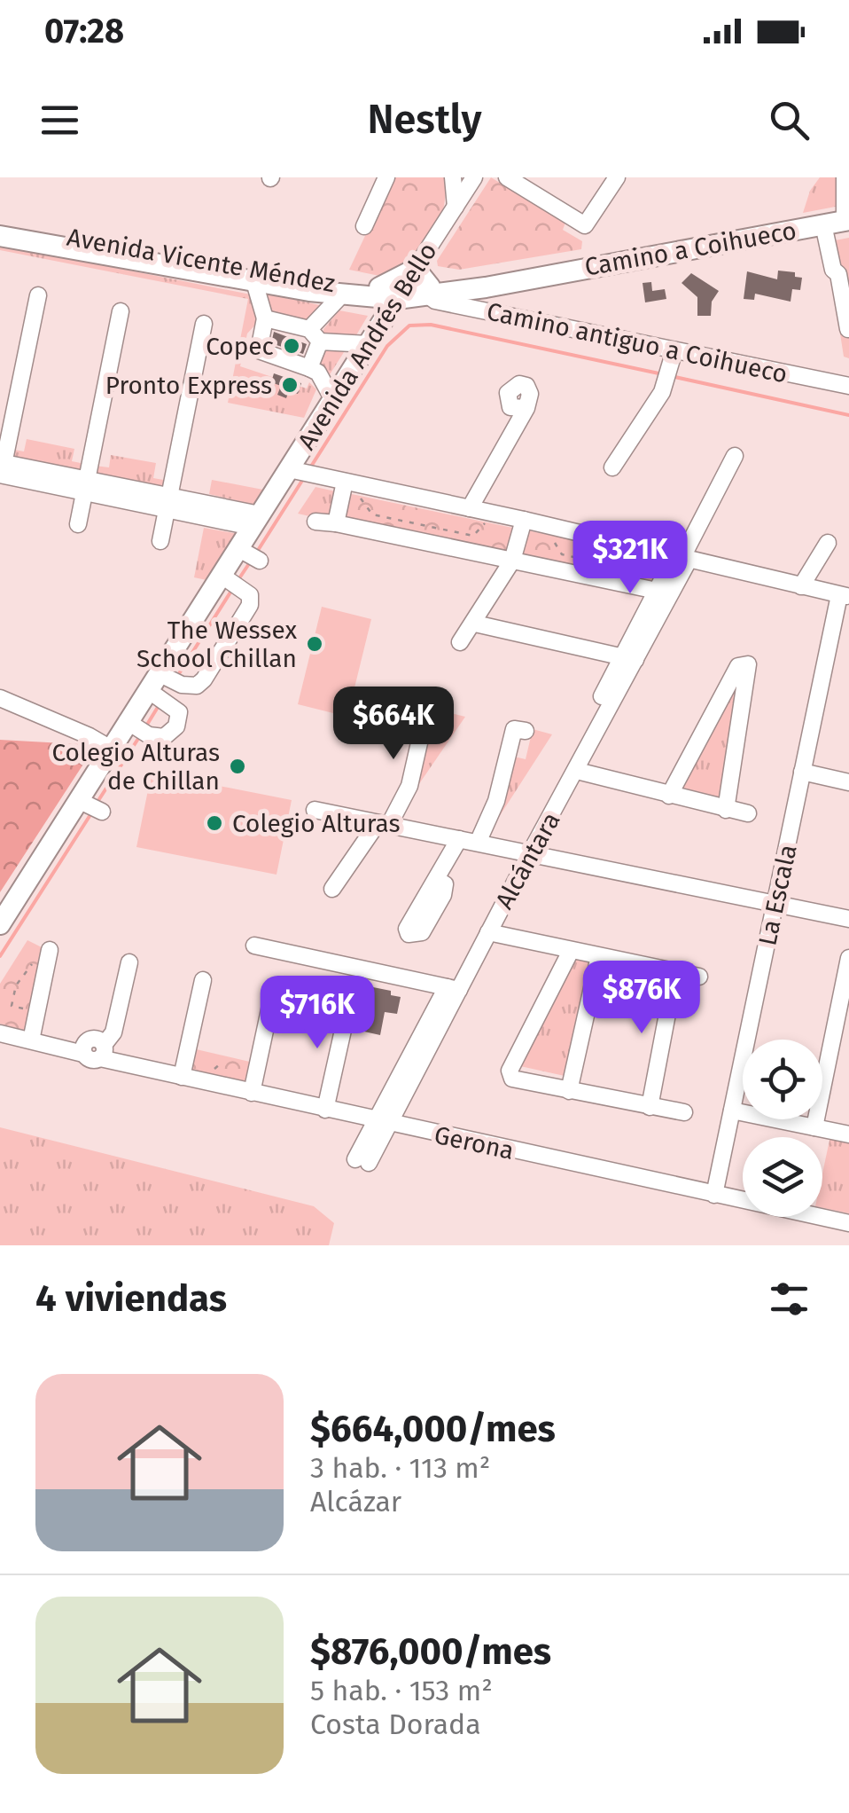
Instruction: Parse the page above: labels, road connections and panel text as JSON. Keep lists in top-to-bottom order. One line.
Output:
{"streets":{"main road":["Camino a Coihueco","Avenida Vicente Méndez","Avenida Andrés Bello"],"street":["Camino antiguo a Coihueco","Alcántara","La Escala","Gerona"]},"crossings":[["Camino a Coihueco","Avenida Vicente Méndez"],["Camino a Coihueco","Camino antiguo a Coihueco"],["Camino a Coihueco","Avenida Andrés Bello"],["Avenida Vicente Méndez","Avenida Andrés Bello"],["Alcántara","Gerona"],["La Escala","Gerona"]],"places":["Copec","Pronto Express","The Wessex School Chillan","Colegio Alturas de Chillan","Colegio Alturas"],"page":{"status":"07:28","header":"Nestly","price":["$321K","$664K","$876K","$716K"],"heading":"4 viviendas","list":[{"name":"$664,000/mes","note":"3 hab. · 113 m² · Alcázar"},{"name":"$876,000/mes","note":"5 hab. · 153 m² · Costa Dorada"}]}}
